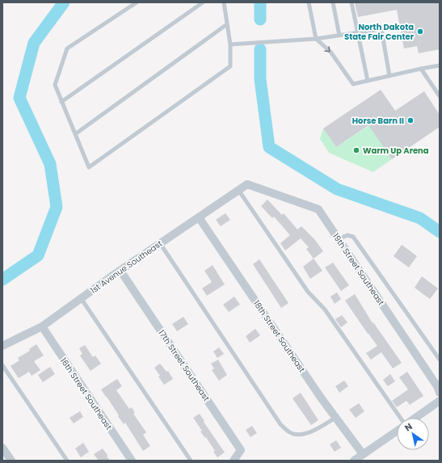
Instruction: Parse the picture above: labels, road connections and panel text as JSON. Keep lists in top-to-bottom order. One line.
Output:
{"streets":{"street":["1st Avenue Southeast","19th Street Southeast","18th Street Southeast","17th Street Southeast","16th Street Southeast"]},"crossings":[["1st Avenue Southeast","19th Street Southeast"],["1st Avenue Southeast","18th Street Southeast"],["1st Avenue Southeast","17th Street Southeast"],["1st Avenue Southeast","16th Street Southeast"]],"places":["North Dakota State Fair Center","Horse Barn II","Warm Up Arena"],"north":"top left"}
